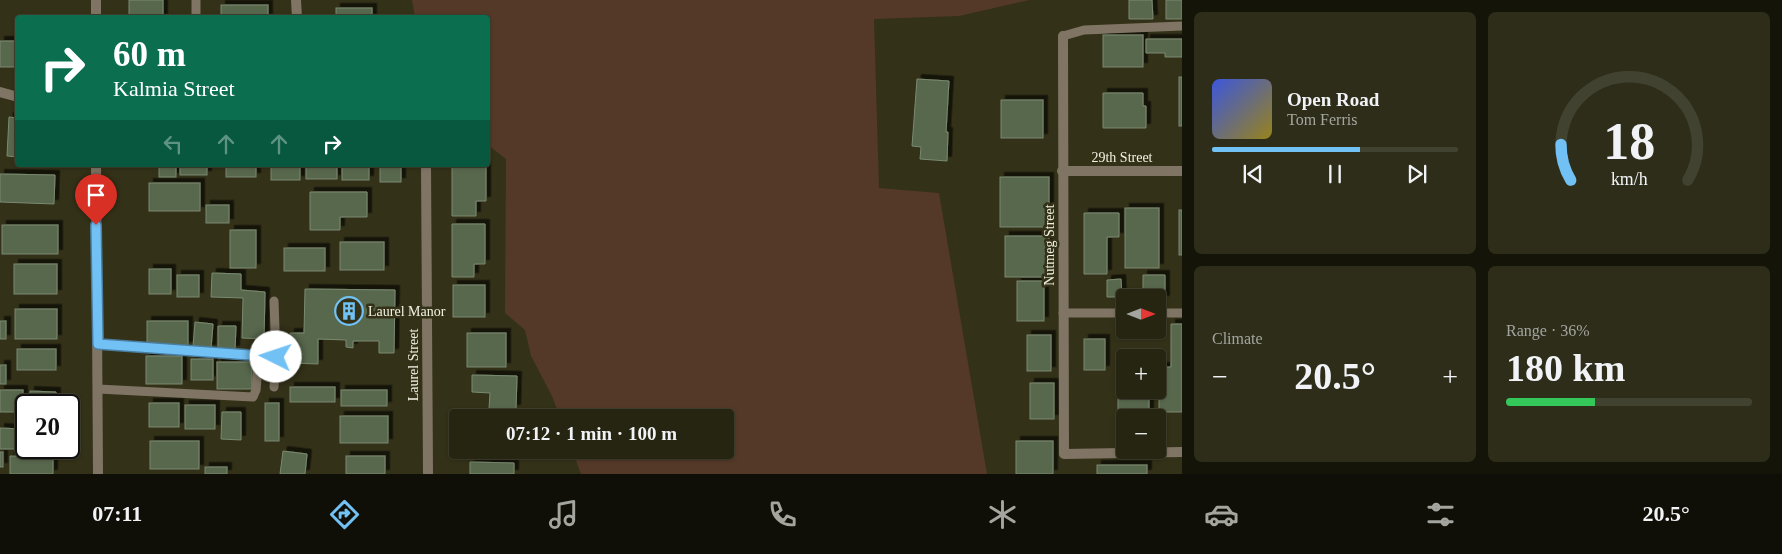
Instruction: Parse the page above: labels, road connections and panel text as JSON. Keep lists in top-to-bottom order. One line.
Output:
{"streets":{"street":["29th Street","Nutmeg Street","Laurel Street"]},"crossings":[["29th Street","Nutmeg Street"]],"places":{"building":["Laurel Manor"]},"north":"right","page":{"turn":["60 m","Kalmia Street"],"song":["Open Road","Tom Ferris"],"tile":["Climate",["Range · 36%","180 km"]],"map_buttons":["+","−"],"heat":["−","20.5°","+"],"limit":"20","trip":"07:12 · 1 min · 100 m","tabs":["07:11","20.5°"],"gauge":["18","km/h"]}}
